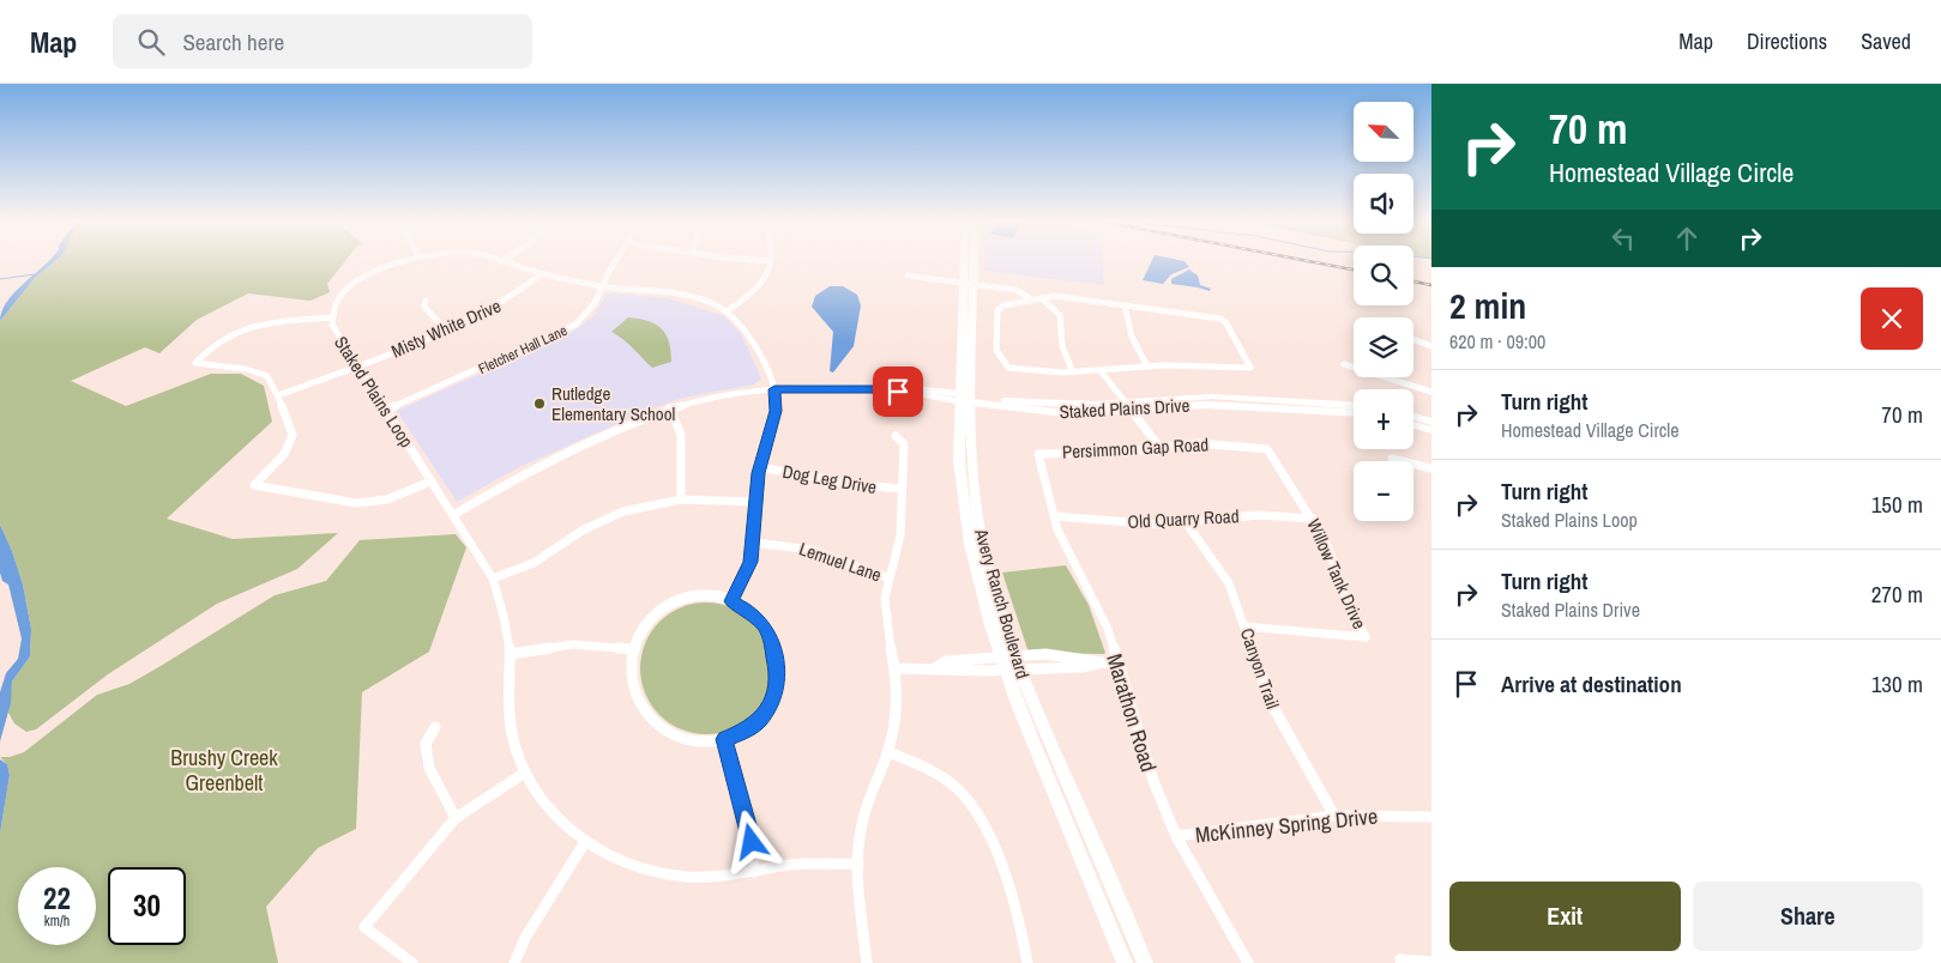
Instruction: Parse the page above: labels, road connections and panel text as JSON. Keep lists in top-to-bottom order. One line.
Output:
{"streets":{"main road":["Avery Ranch Boulevard"],"street":["Misty White Drive","Fletcher Hall Lane","Staked Plains Loop","Staked Plains Drive","Persimmon Gap Road","Dog Leg Drive","Old Quarry Road","Lemuel Lane","Willow Tank Drive","Canyon Trail","Marathon Road","McKinney Spring Drive"]},"crossings":[["Misty White Drive","Staked Plains Loop"],["Fletcher Hall Lane","Staked Plains Loop"],["Staked Plains Loop","Staked Plains Drive"],["Staked Plains Loop","Dog Leg Drive"],["Staked Plains Loop","Lemuel Lane"],["Staked Plains Drive","Avery Ranch Boulevard"],["Persimmon Gap Road","Willow Tank Drive"],["Persimmon Gap Road","Marathon Road"],["Old Quarry Road","Willow Tank Drive"],["Old Quarry Road","Canyon Trail"],["Old Quarry Road","Marathon Road"],["Willow Tank Drive","Canyon Trail"],["Canyon Trail","McKinney Spring Drive"],["Marathon Road","McKinney Spring Drive"]],"parks":["Brushy Creek Greenbelt"],"places":["Rutledge Elementary School"],"north":"top left","page":{"header":"Map","search":"Search here","nav":["Map","Directions","Saved"],"turn":["70 m","Homestead Village Circle"],"map_buttons":["+","−"],"heading":["2 min","620 m · 09:00"],"list":[{"name":"Turn right","note":"Homestead Village Circle","value":"70 m"},{"name":"Turn right","note":"Staked Plains Loop","value":"150 m"},{"name":"Turn right","note":"Staked Plains Drive","value":"270 m"},{"name":"Arrive at destination","value":"130 m"}],"speed":"22 km/h","limit":"30","buttons":["Exit","Share"]}}
